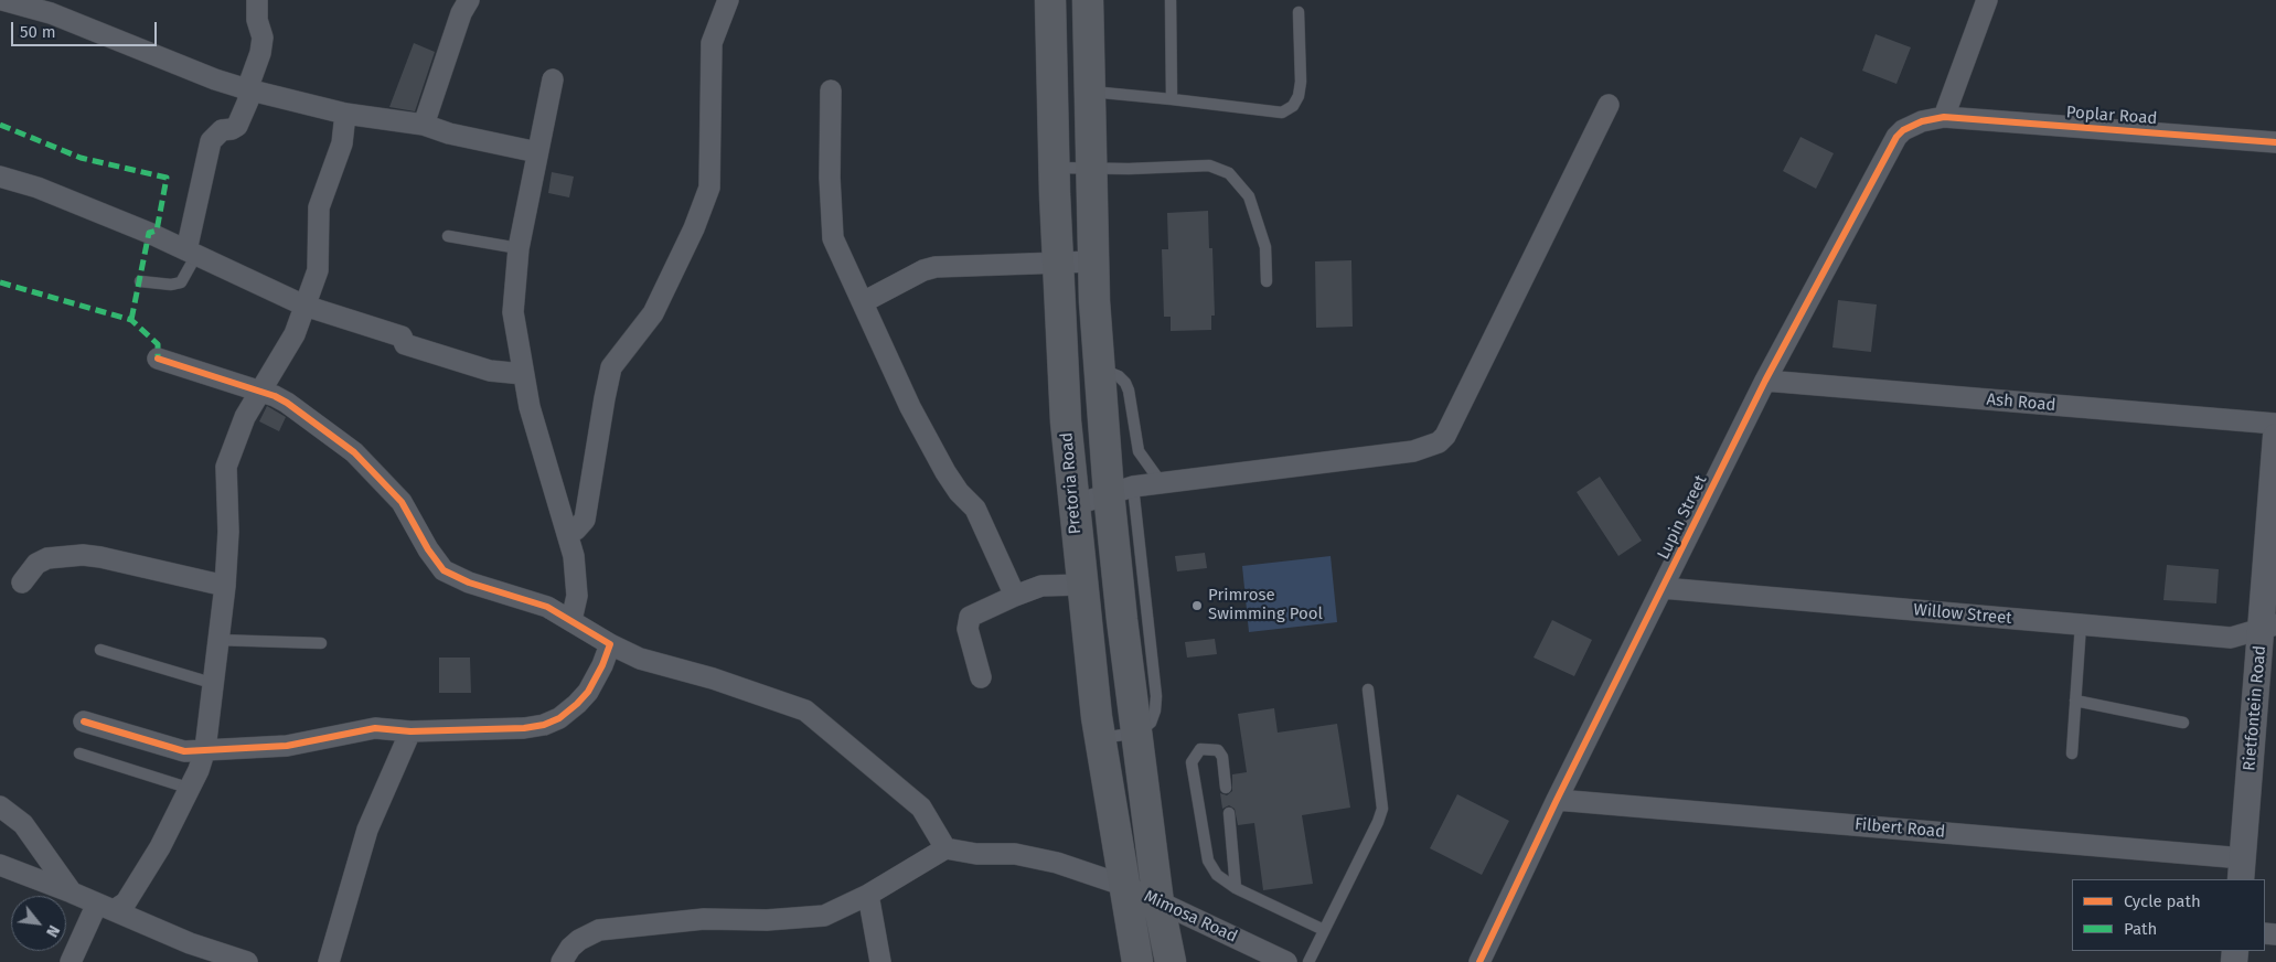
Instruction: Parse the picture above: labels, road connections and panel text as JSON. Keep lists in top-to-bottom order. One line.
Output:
{"streets":{"main road":["Pretoria Road"],"street":["Poplar Road","Ash Road","Lupin Street","Willow Street","Rietfontein Road","Filbert Road","Mimosa Road"]},"crossings":[["Poplar Road","Lupin Street"],["Ash Road","Lupin Street"],["Pretoria Road","Mimosa Road"],["Lupin Street","Willow Street"],["Lupin Street","Filbert Road"],["Willow Street","Rietfontein Road"],["Rietfontein Road","Filbert Road"]],"places":["Primrose Swimming Pool"],"legend":["Cycle path","Path"],"scale_bar":"50 m","north":"bottom right"}
